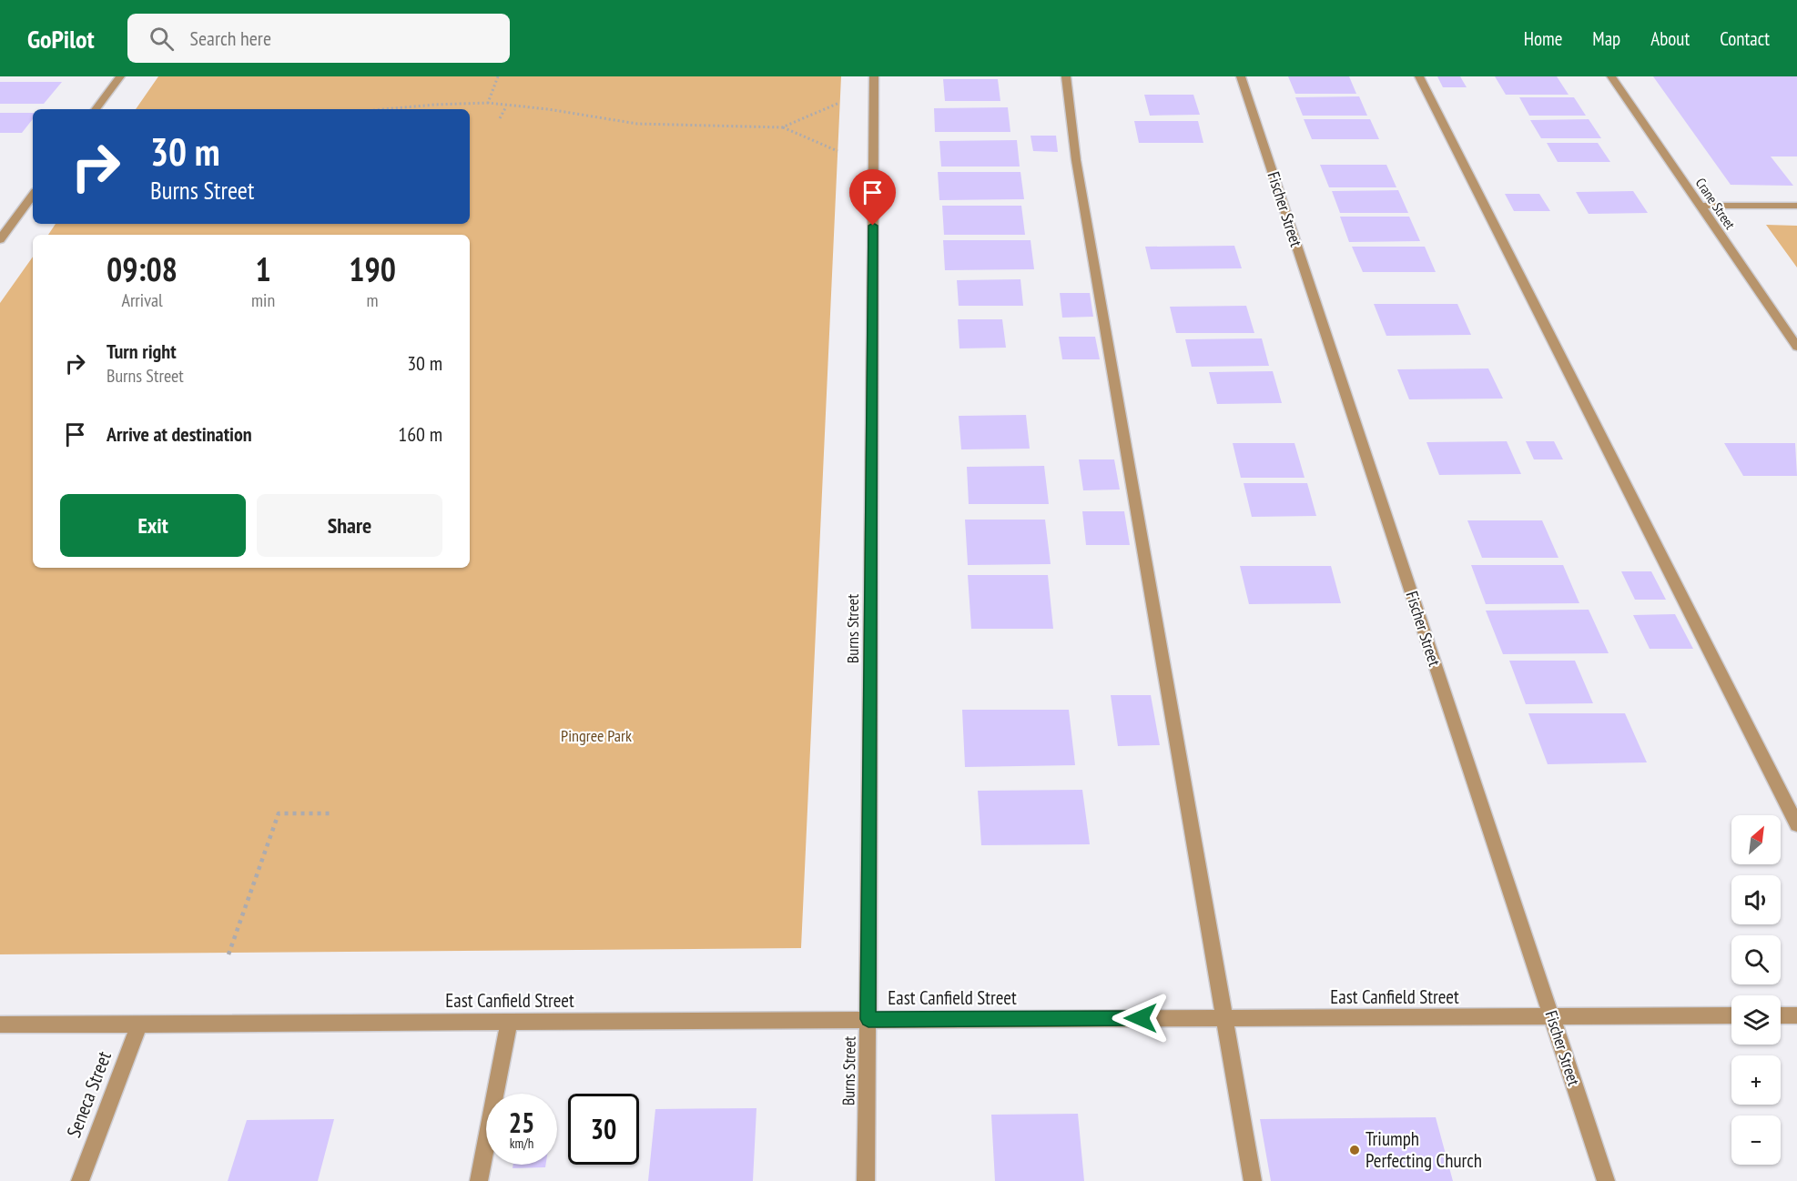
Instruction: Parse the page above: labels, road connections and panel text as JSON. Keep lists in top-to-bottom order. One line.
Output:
{"streets":{"street":["Crane Street","Fischer Street","Burns Street","East Canfield Street","Seneca Street"]},"crossings":[["Fischer Street","East Canfield Street"],["Burns Street","East Canfield Street"],["East Canfield Street","Seneca Street"]],"parks":["Pingree Park"],"places":["Triumph Perfecting Church"],"north":"top right","page":{"header":"GoPilot","search":"Search here","nav":["Home","Map","About","Contact"],"turn":["30 m","Burns Street"],"eta":["09:08","Arrival","1","min","190","m"],"list":[{"name":"Turn right","note":"Burns Street","value":"30 m"},{"name":"Arrive at destination","value":"160 m"}],"buttons":["Exit","Share"],"map_buttons":["+","−"],"speed":"25 km/h","limit":"30"}}
